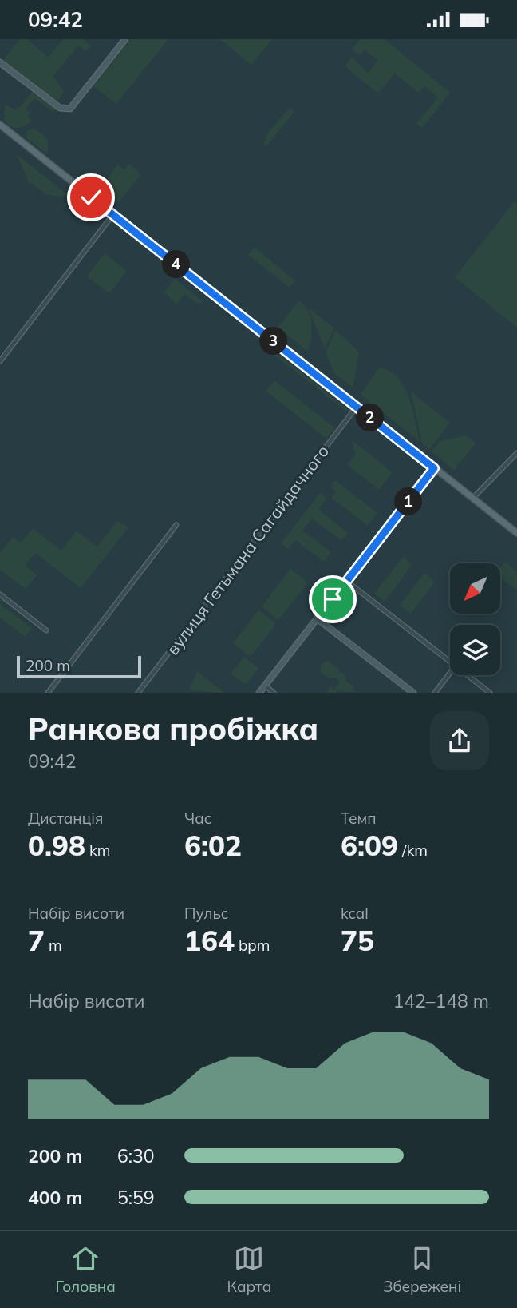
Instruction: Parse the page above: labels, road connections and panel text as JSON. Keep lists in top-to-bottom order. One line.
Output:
{"streets":{"street":["вулиця Гетьмана Сагайдачного"]},"scale_bar":"200 m","north":"bottom left","page":{"status":"09:42","pins":["4","3","2","1"],"scale":"200 m","heading":["Ранкова пробіжка","09:42"],"stats":[["Дистанція","0.98 km"],["Час","6:02"],["Темп","6:09 /km"],["Набір висоти","7 m"],["Пульс","164 bpm"],["kcal","75"]],"chart":["Набір висоти","142–148 m"],"list":[{"name":"200 m","note":"6:30"},{"name":"400 m","note":"5:59"}],"tabs":["Головна","Карта","Збережені"]}}
